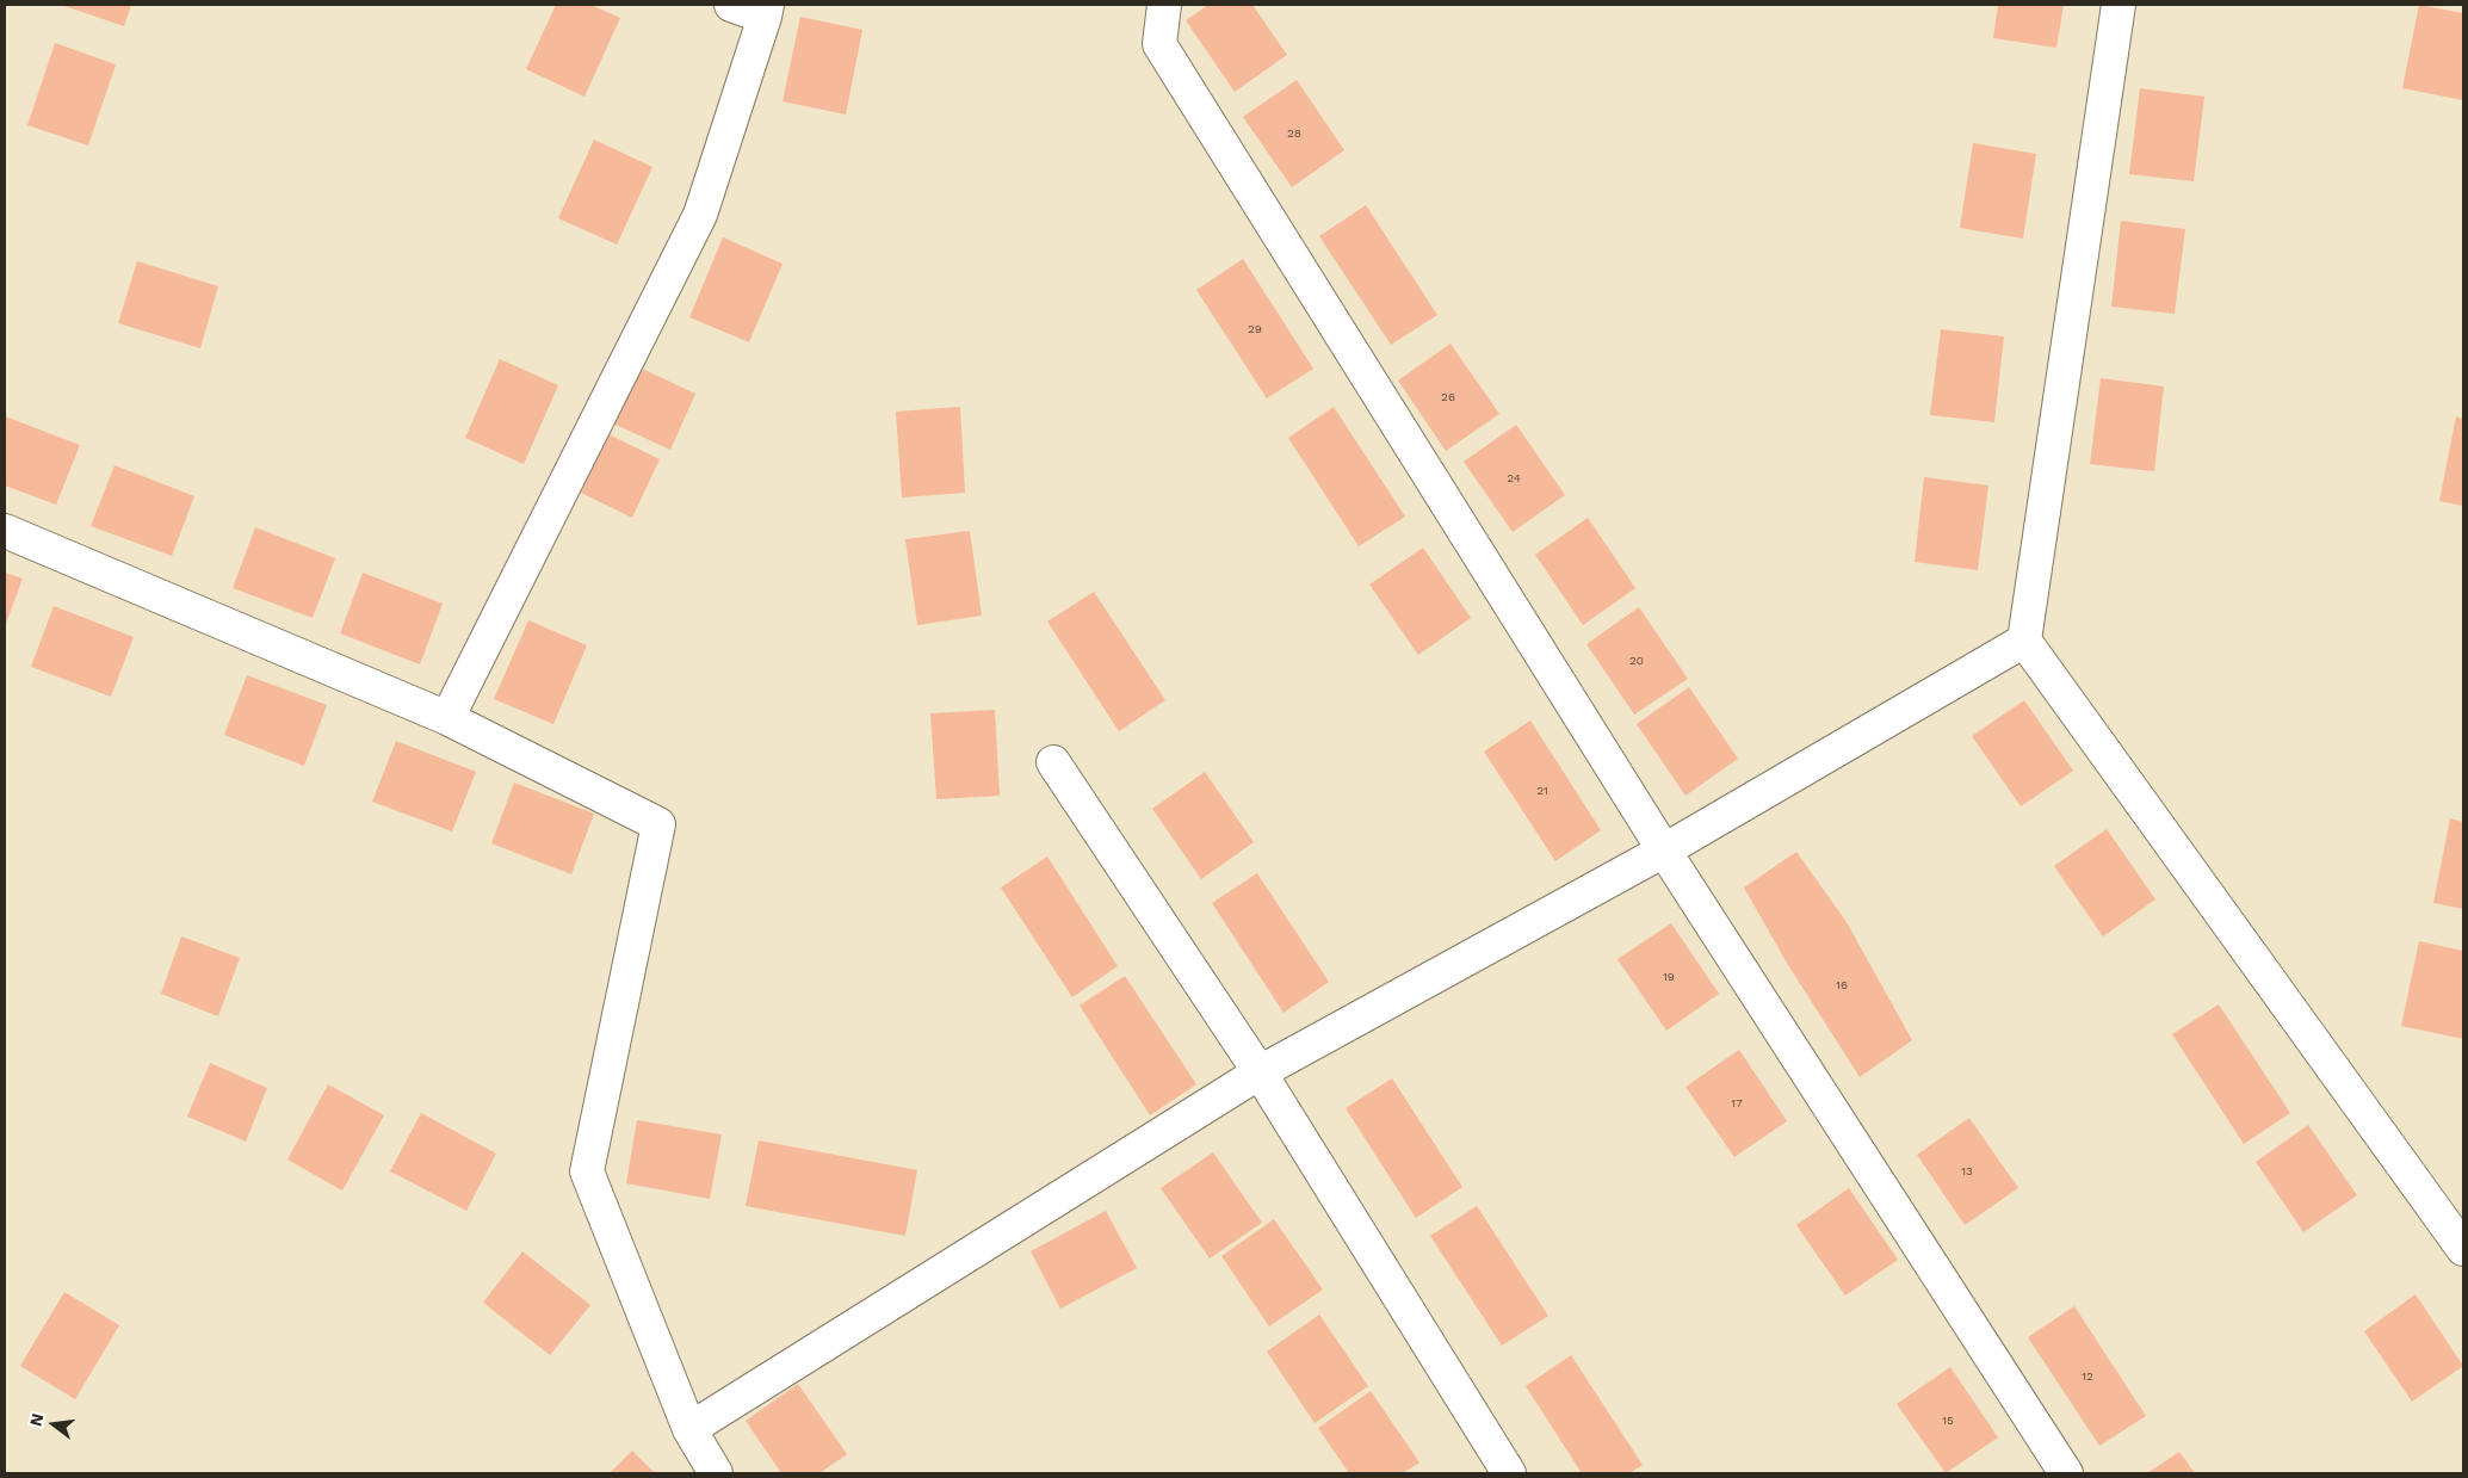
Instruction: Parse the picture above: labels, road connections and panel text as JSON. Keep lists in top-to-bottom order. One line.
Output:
{"house_numbers":["28","29","26","24","20","21","19","16","17","13","12","15"],"north":"left"}
